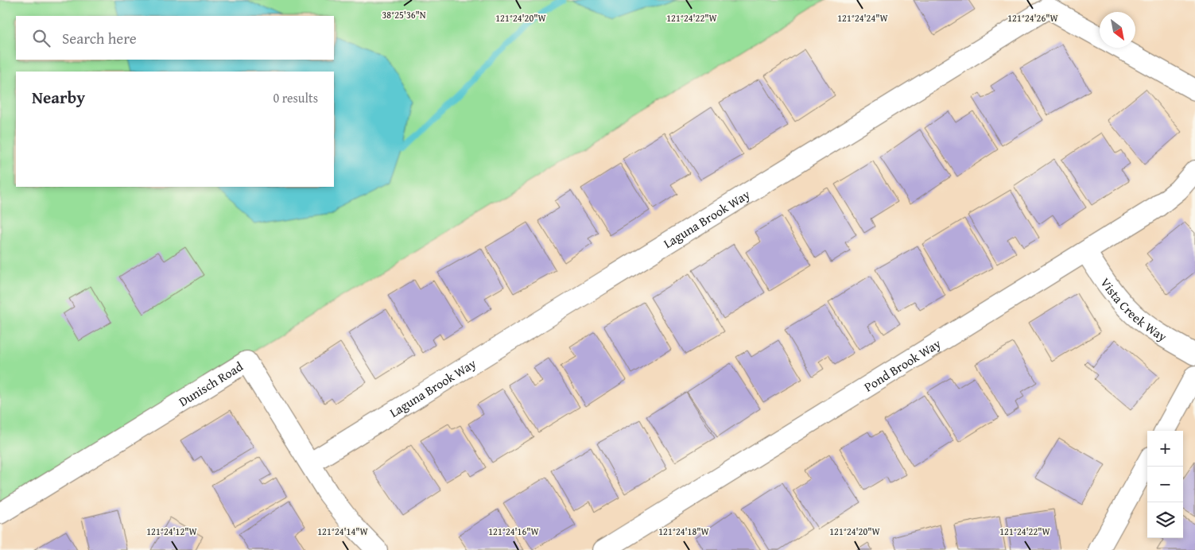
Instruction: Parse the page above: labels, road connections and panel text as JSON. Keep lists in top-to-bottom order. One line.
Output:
{"streets":{"street":["Laguna Brook Way","Vista Creek Way","Pond Brook Way","Dunisch Road"]},"crossings":[["Laguna Brook Way","Dunisch Road"],["Vista Creek Way","Pond Brook Way"]],"north":"bottom right","page":{"search":"Search here","heading":["Nearby","0 results"],"map_buttons":["+","−"]},"coordinates":["38°25'36\"N","121°24'20\"W","121°24'22\"W","121°24'24\"W","121°24'26\"W","121°24'12\"W","121°24'14\"W","121°24'16\"W","121°24'18\"W"]}
